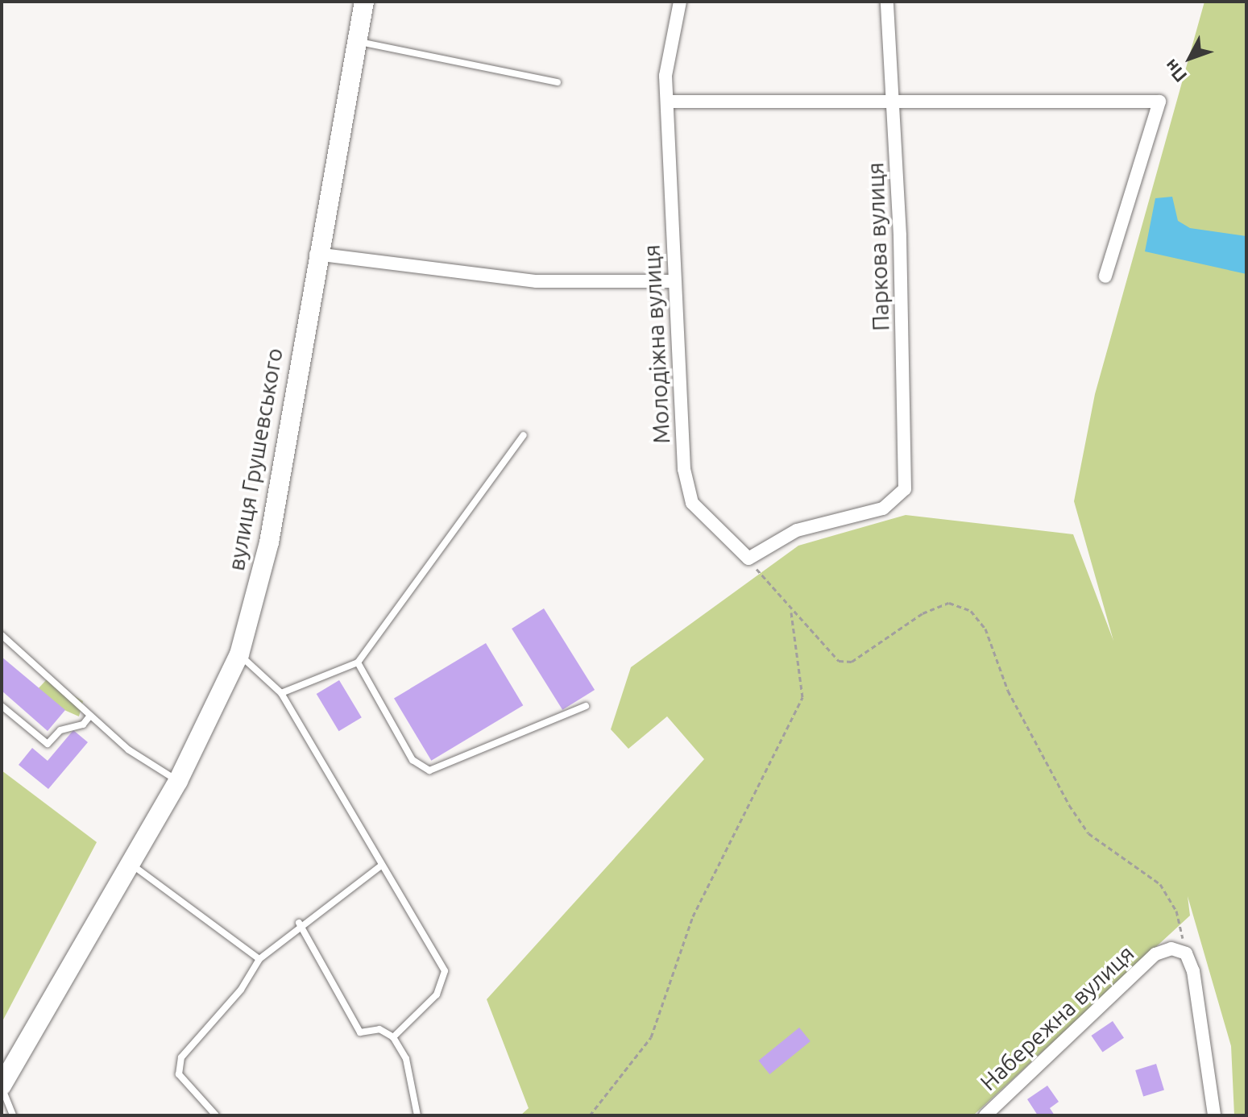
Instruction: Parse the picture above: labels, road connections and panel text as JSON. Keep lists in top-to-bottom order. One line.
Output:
{"streets":{"main road":["вулиця Грушевського"],"street":["Паркова вулиця","Молодіжна вулиця","Набережна вулиця"]},"crossings":[["Паркова вулиця","Молодіжна вулиця"]],"north":"bottom left"}
